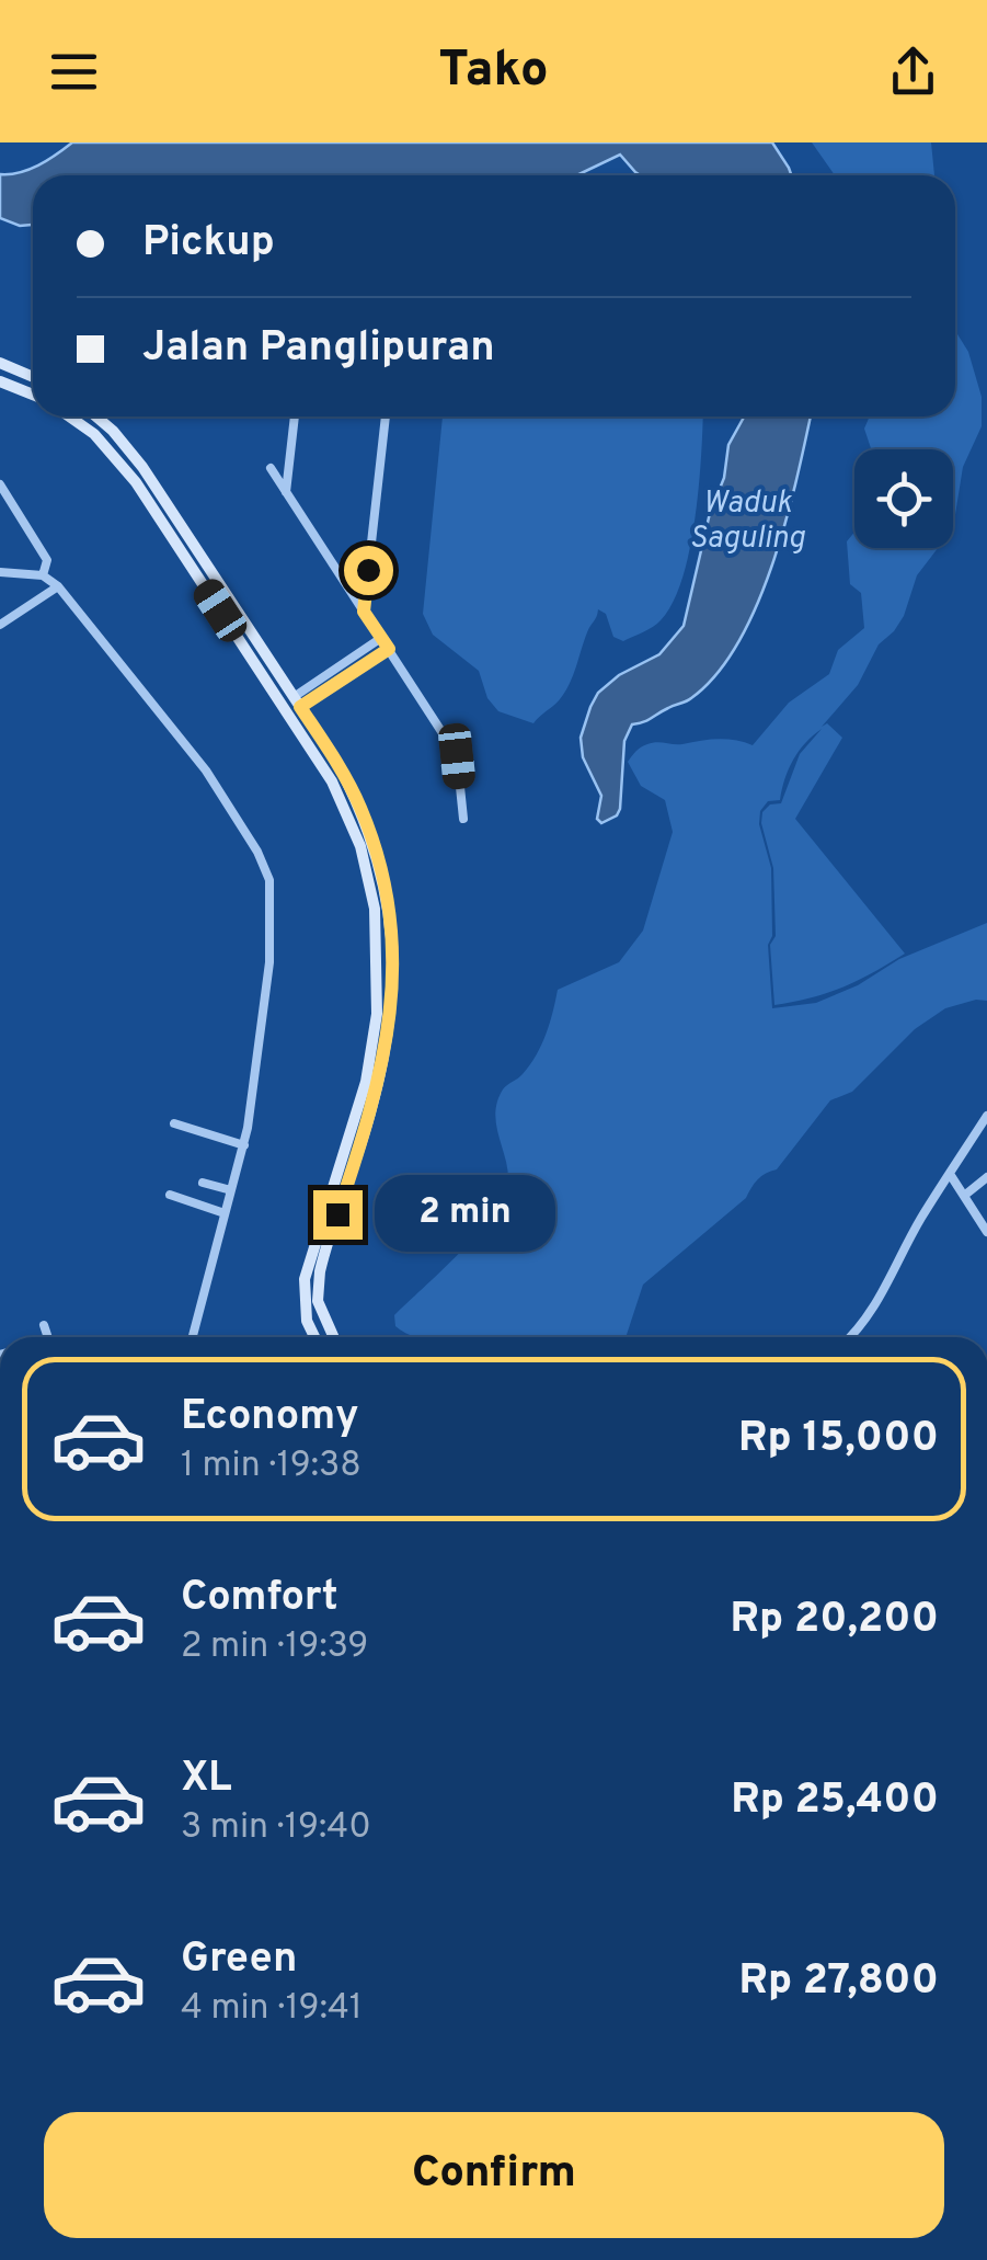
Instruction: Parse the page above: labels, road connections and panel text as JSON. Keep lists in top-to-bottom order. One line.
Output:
{"water":["Waduk Saguling"],"page":{"header":"Tako","banner":["Pickup","Jalan Panglipuran"],"bubble":"2 min","list":[{"name":"Economy","note":"1 min · 19:38","value":"Rp 15,000"},{"name":"Comfort","note":"2 min · 19:39","value":"Rp 20,200"},{"name":"XL","note":"3 min · 19:40","value":"Rp 25,400"},{"name":"Green","note":"4 min · 19:41","value":"Rp 27,800"}],"buttons":"Confirm"}}
